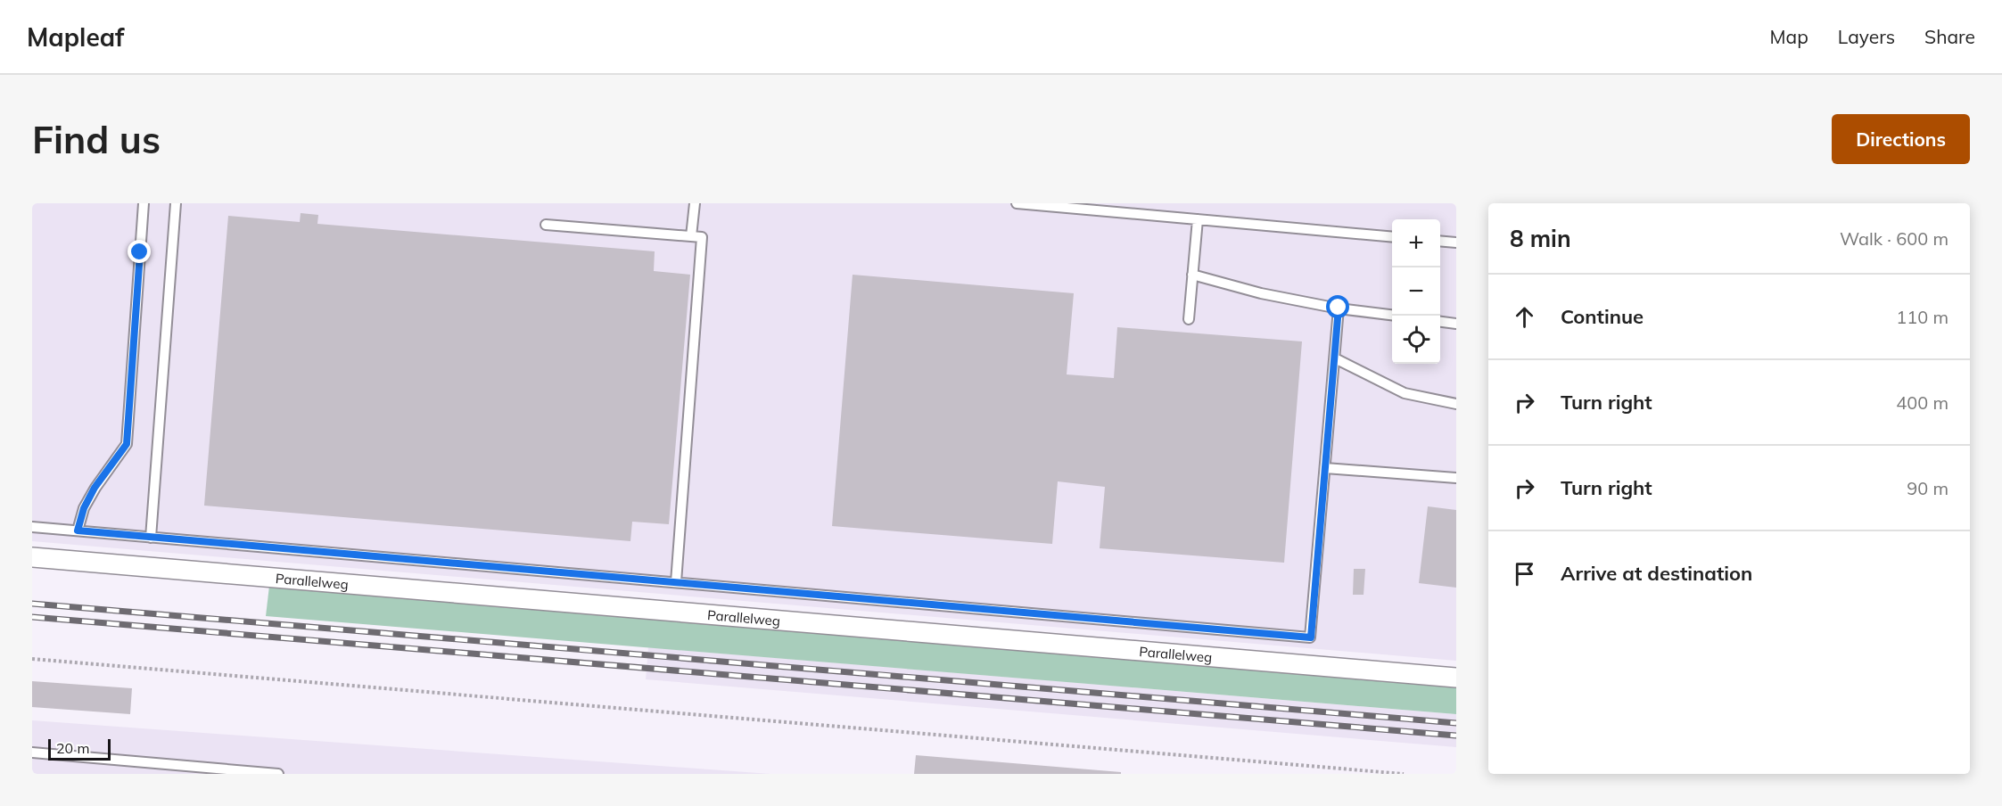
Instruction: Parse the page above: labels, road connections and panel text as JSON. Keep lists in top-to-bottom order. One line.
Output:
{"streets":{"street":["Parallelweg"]},"scale_bar":"20 m","page":{"header":"Mapleaf","nav":["Map","Layers","Share"],"buttons":"Directions","title":"Find us","heading":["8 min","Walk · 600 m"],"map_buttons":["+","−"],"list":[["Continue","110 m"],["Turn right","400 m"],["Turn right","90 m"],"Arrive at destination"],"scale":"20 m"}}
